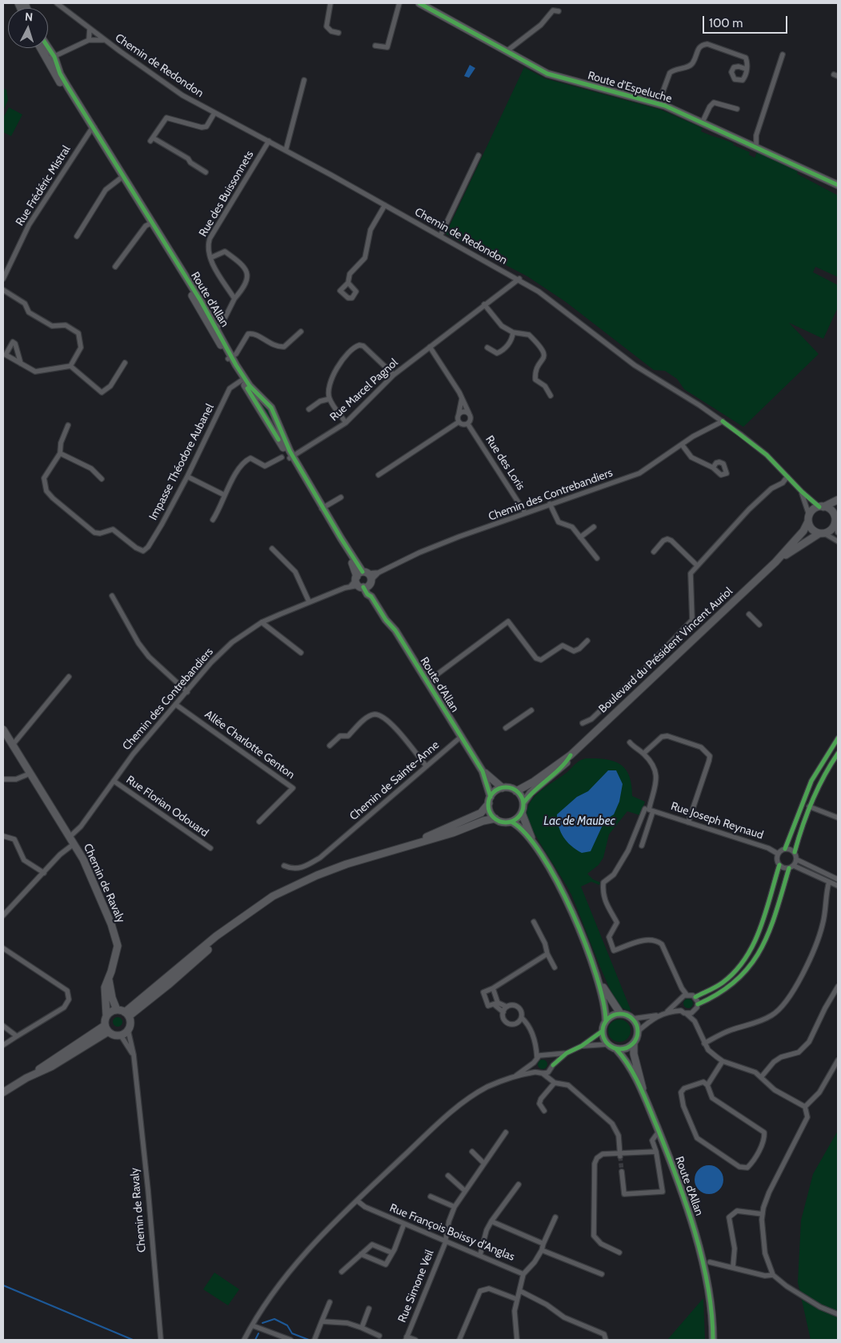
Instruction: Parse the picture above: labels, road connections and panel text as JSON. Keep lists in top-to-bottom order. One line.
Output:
{"streets":{"street":["Chemin de Redondon","Route d'Espeluche","Rue Frédéric Mistral","Rue des Buissonnets","Route d'Allan","Rue Marcel Pagnol","Impasse Théodore Aubanel","Rue des Loris","Chemin des Contrebandiers","Boulevard du Président Vincent Auriol","Allée Charlotte Genton","Chemin de Sainte-Anne","Rue Florian Odouard","Rue Joseph Reynaud","Chemin de Ravaly","Rue François Boissy d'Anglas","Rue Simone Veil"]},"crossings":[["Chemin de Redondon","Rue des Buissonnets"],["Chemin de Redondon","Rue Marcel Pagnol"],["Chemin de Redondon","Chemin des Contrebandiers"],["Chemin de Redondon","Boulevard du Président Vincent Auriol"],["Rue Frédéric Mistral","Route d'Allan"],["Route d'Allan","Rue Marcel Pagnol"],["Route d'Allan","Impasse Théodore Aubanel"],["Route d'Allan","Chemin des Contrebandiers"],["Route d'Allan","Boulevard du Président Vincent Auriol"],["Route d'Allan","Chemin de Sainte-Anne"],["Rue des Loris","Chemin des Contrebandiers"],["Chemin des Contrebandiers","Allée Charlotte Genton"],["Chemin des Contrebandiers","Rue Florian Odouard"],["Chemin des Contrebandiers","Chemin de Ravaly"],["Rue François Boissy d'Anglas","Rue Simone Veil"]],"water":["Lac de Maubec"],"scale_bar":"100 m","north":"top"}
